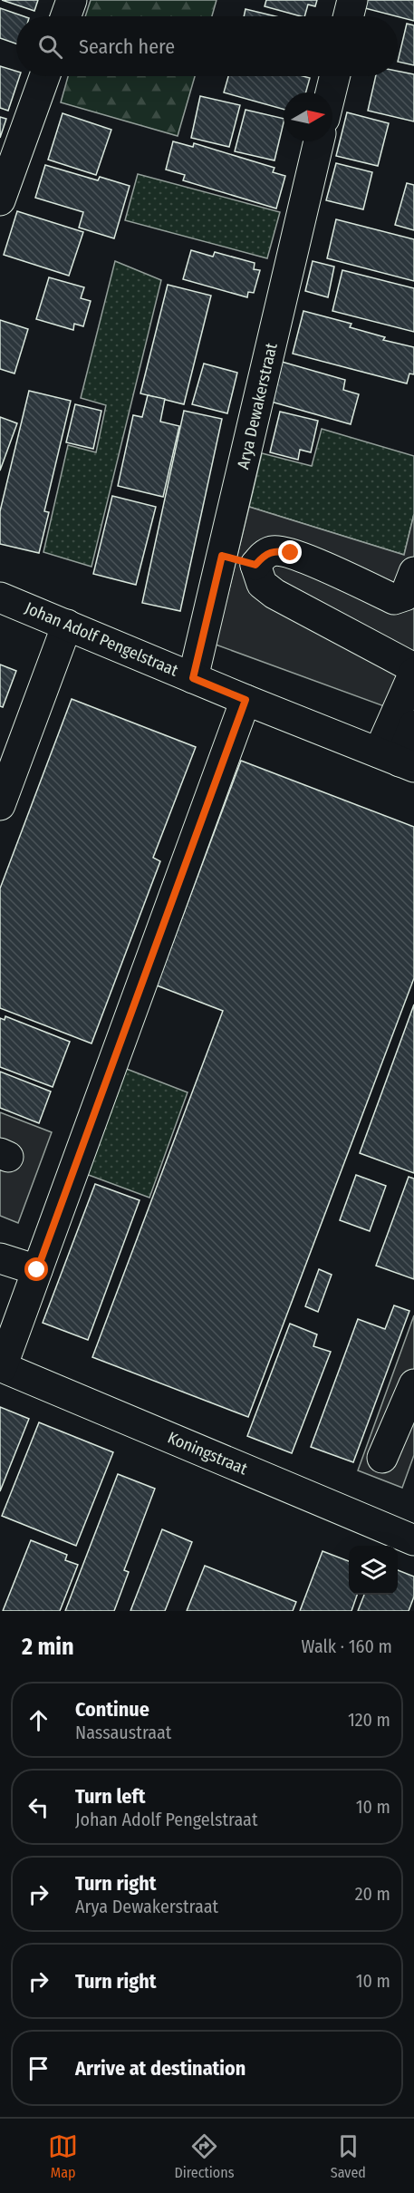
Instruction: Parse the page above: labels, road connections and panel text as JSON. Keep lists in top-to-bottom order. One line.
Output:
{"streets":{"street":["Arya Dewakerstraat","Johan Adolf Pengelstraat","Koningstraat"]},"crossings":[["Arya Dewakerstraat","Johan Adolf Pengelstraat"]],"north":"right","page":{"search":"Search here","heading":["2 min","Walk · 160 m"],"list":[["Continue","Nassaustraat","120 m"],["Turn left","Johan Adolf Pengelstraat","10 m"],["Turn right","Arya Dewakerstraat","20 m"],["Turn right","10 m"],"Arrive at destination"],"nav":["Map","Directions","Saved"]}}
